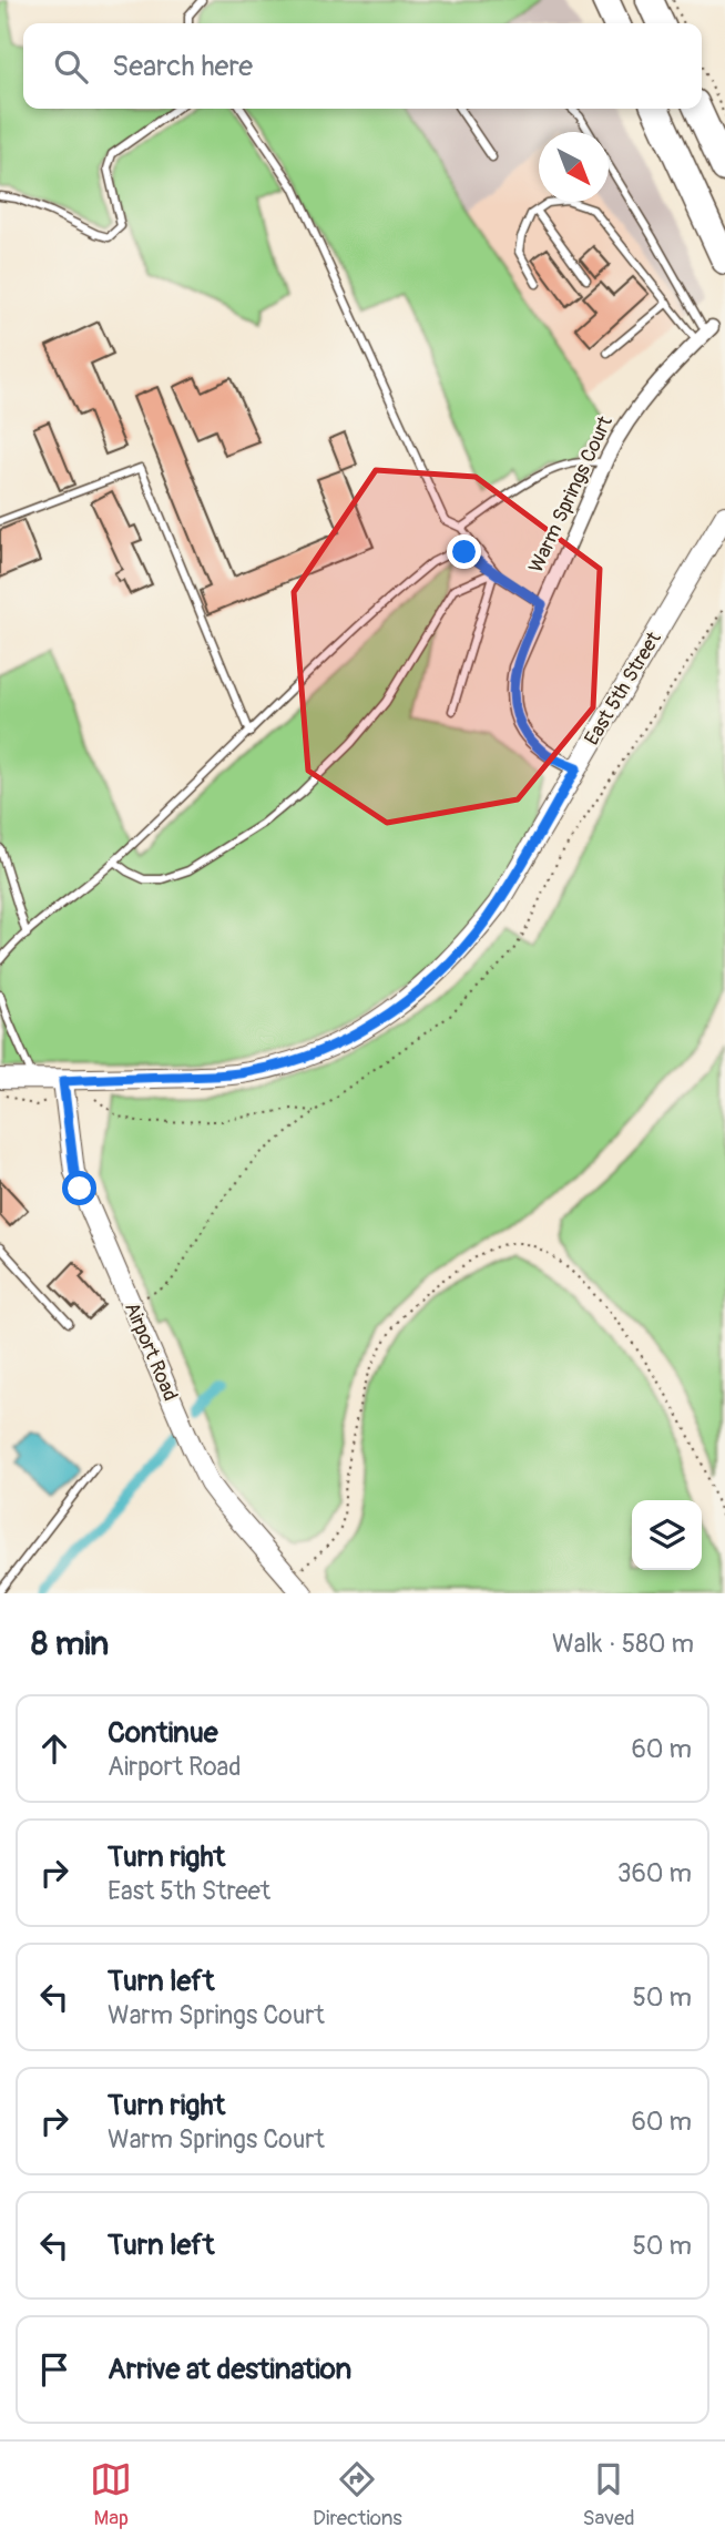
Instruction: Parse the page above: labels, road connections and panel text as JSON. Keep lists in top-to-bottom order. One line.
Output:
{"streets":{"main road":["East 5th Street","Airport Road"],"street":["Warm Springs Court"]},"crossings":[["Warm Springs Court","East 5th Street"],["East 5th Street","Airport Road"]],"north":"bottom right","page":{"search":"Search here","heading":["8 min","Walk · 580 m"],"list":[["Continue","Airport Road","60 m"],["Turn right","East 5th Street","360 m"],["Turn left","Warm Springs Court","50 m"],["Turn right","Warm Springs Court","60 m"],["Turn left","50 m"],"Arrive at destination"],"nav":["Map","Directions","Saved"]}}
